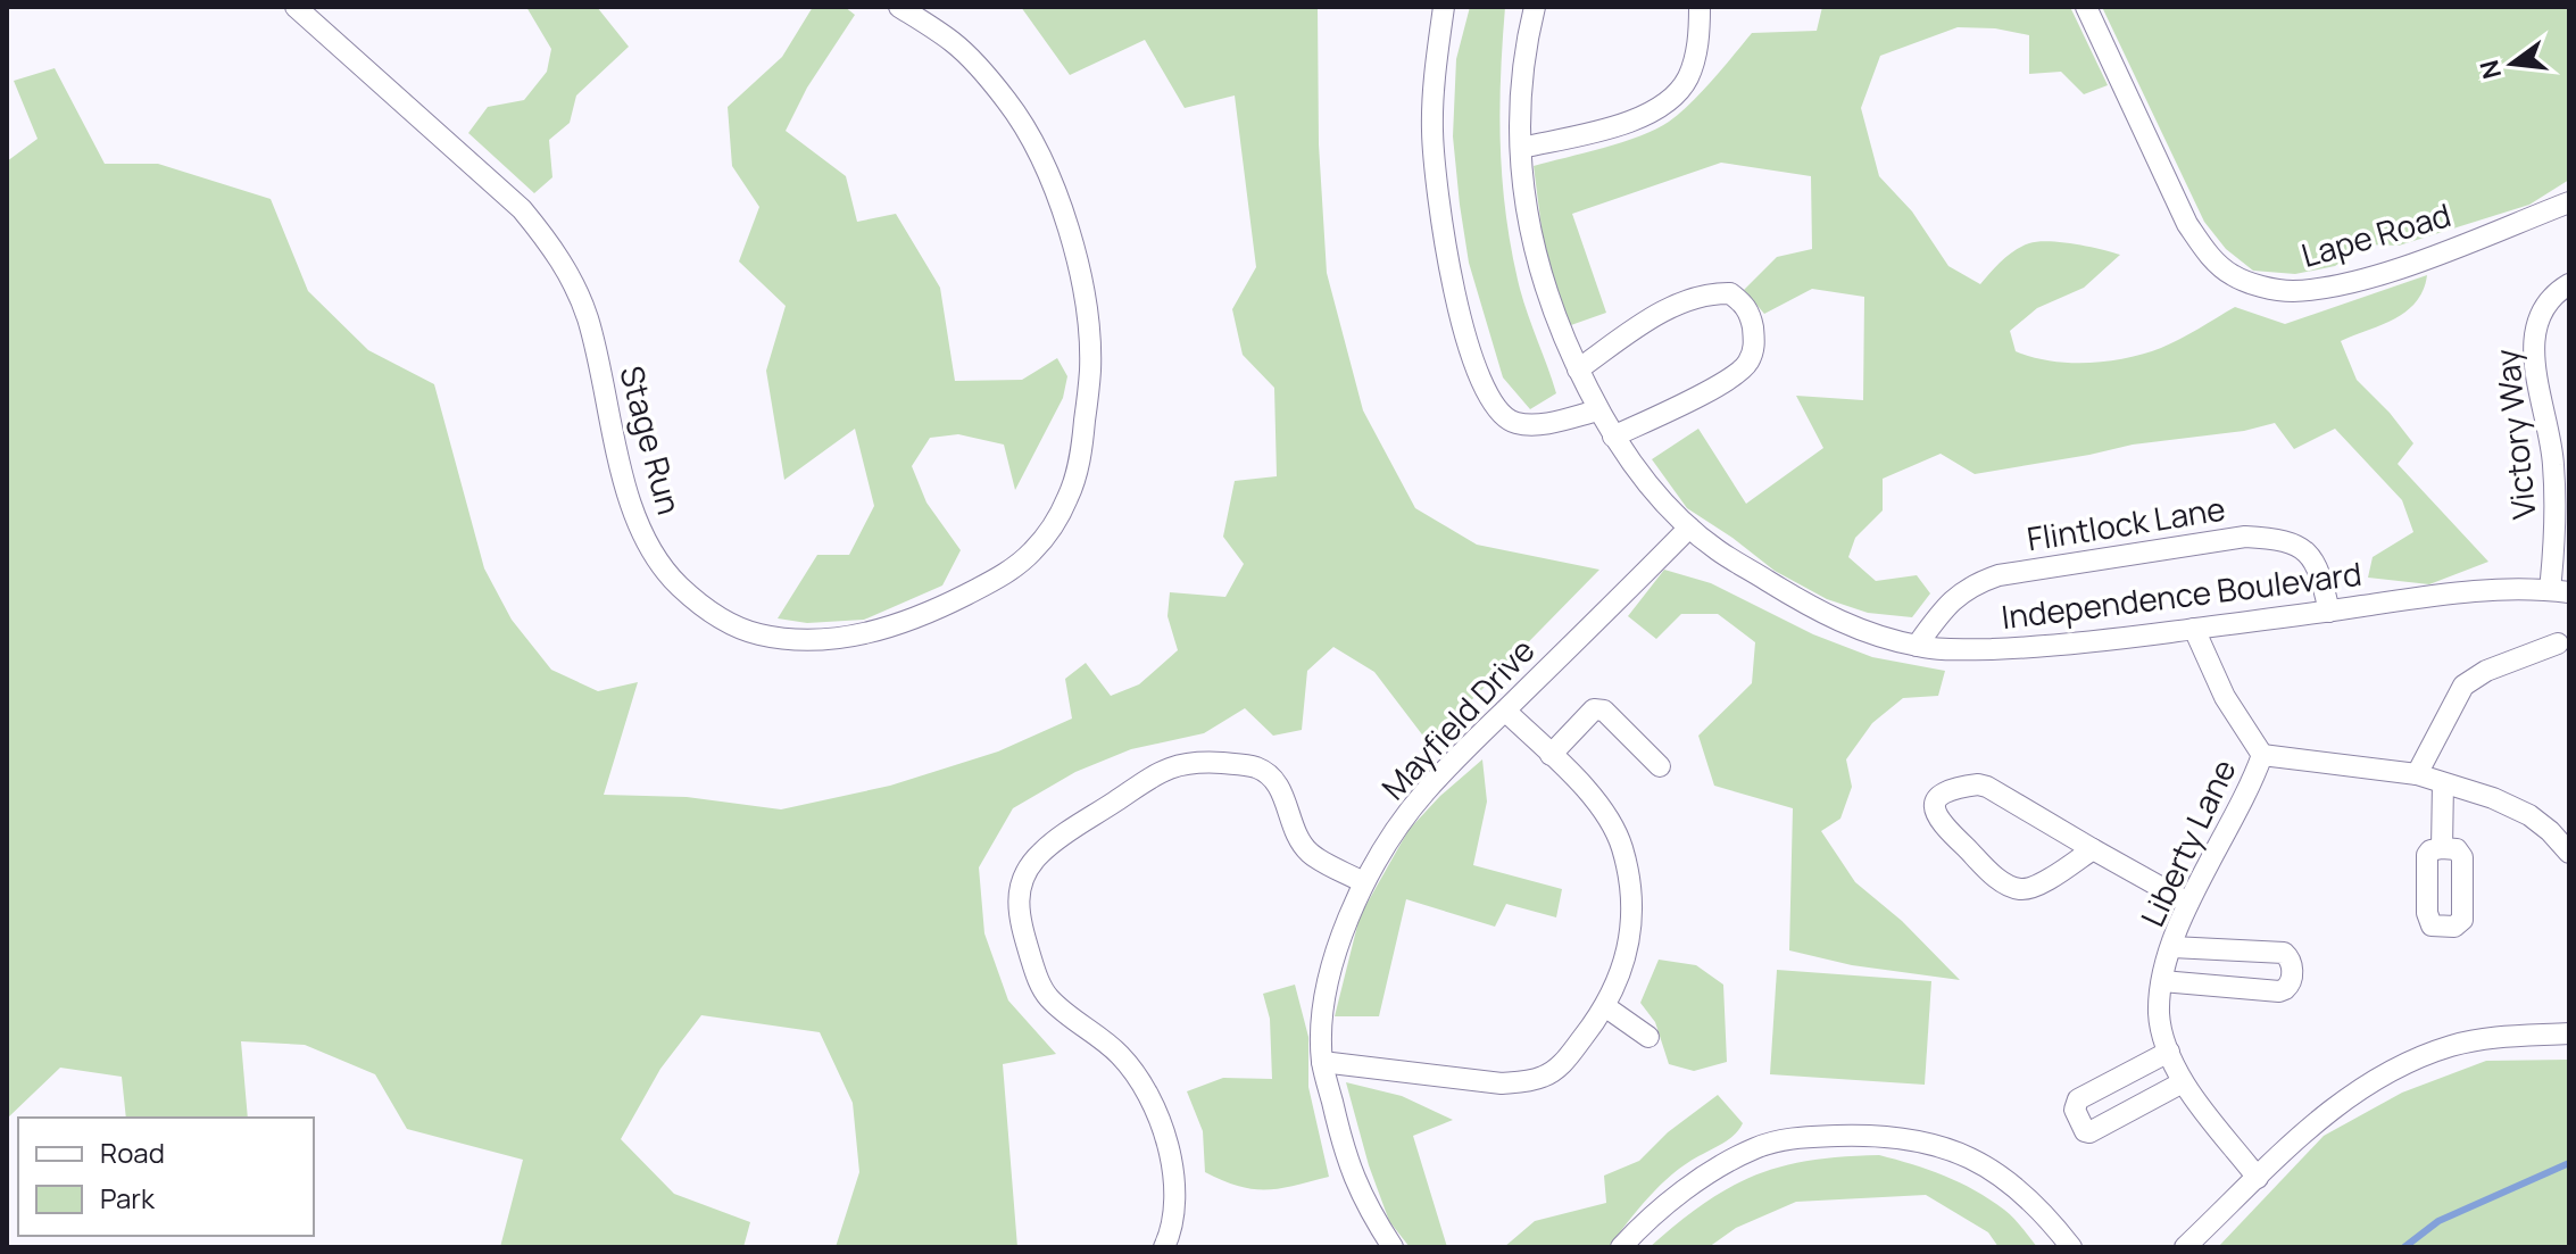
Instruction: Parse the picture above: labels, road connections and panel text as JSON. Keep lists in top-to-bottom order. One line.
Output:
{"streets":{"street":["Lape Road","Victory Way","Stage Run","Flintlock Lane","Independence Boulevard","Mayfield Drive","Liberty Lane"]},"crossings":[["Victory Way","Independence Boulevard"],["Flintlock Lane","Independence Boulevard"],["Independence Boulevard","Mayfield Drive"],["Independence Boulevard","Liberty Lane"]],"legend":["Road","Park"],"north":"left"}
